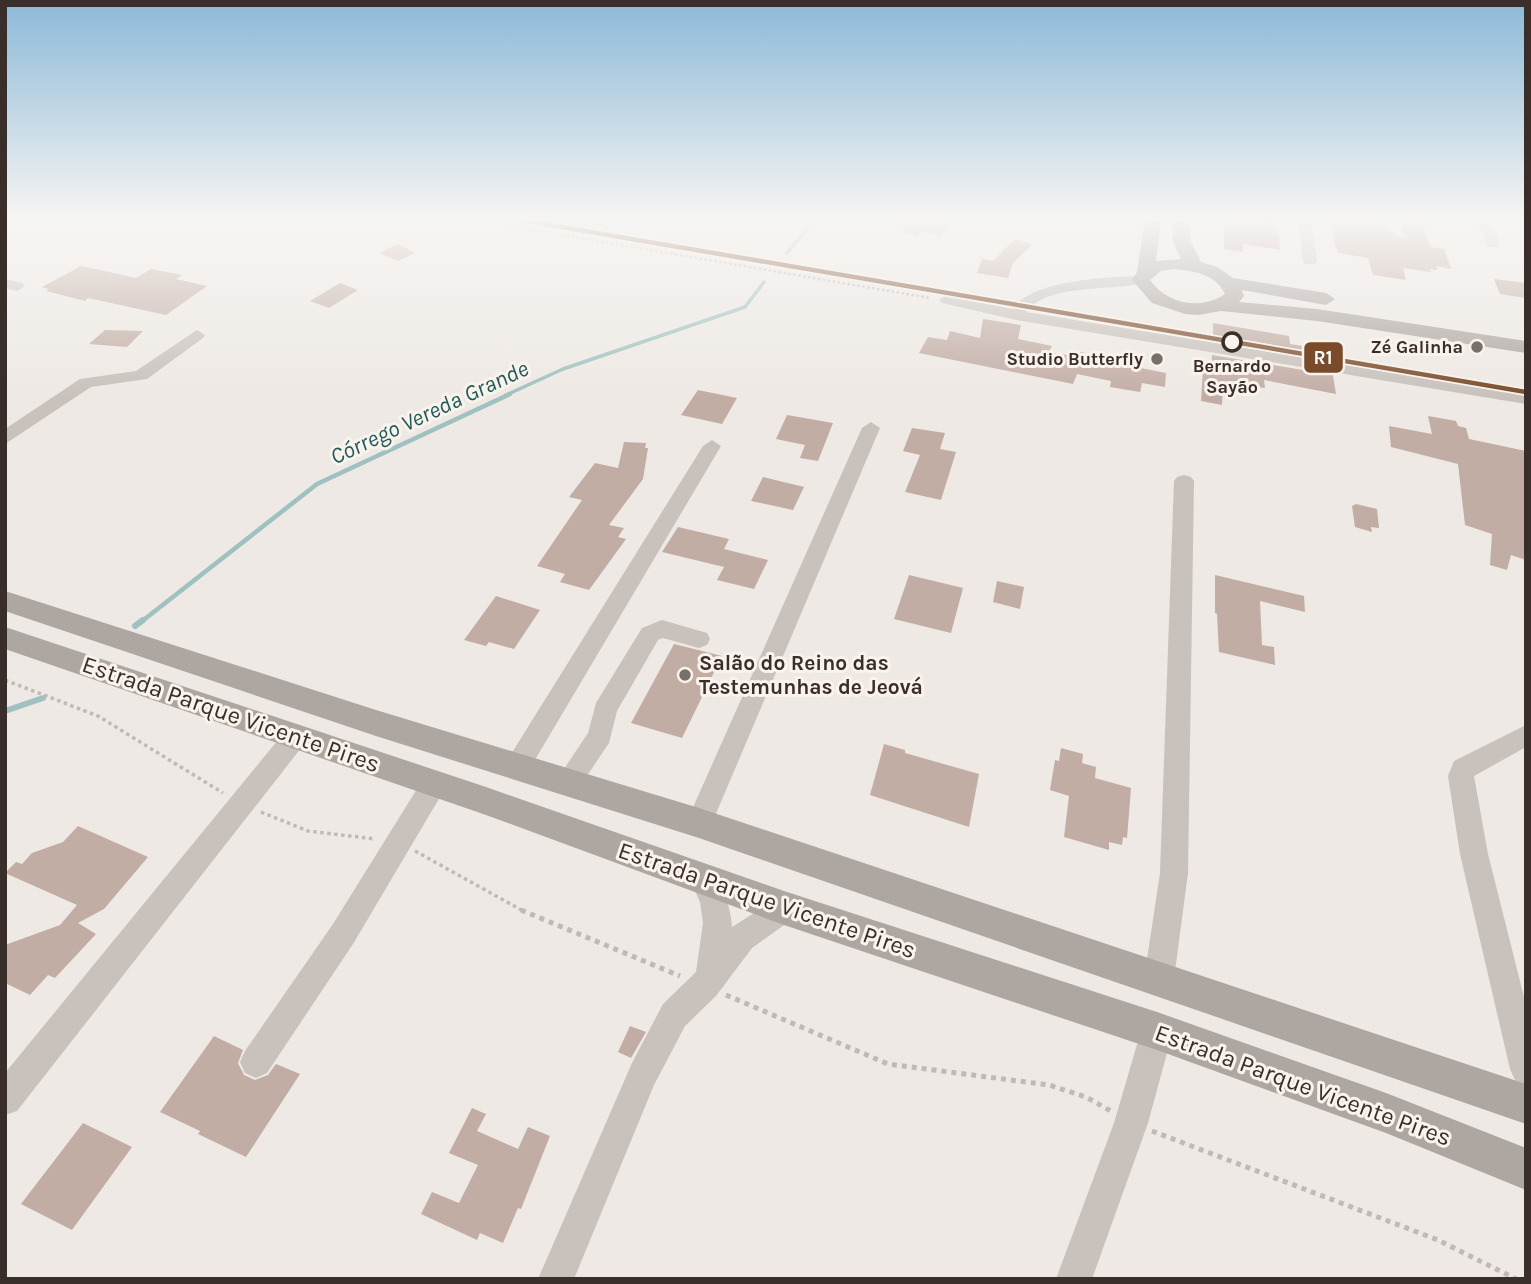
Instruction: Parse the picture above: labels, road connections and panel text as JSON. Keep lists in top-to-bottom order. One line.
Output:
{"streets":{"main road":["Estrada Parque Vicente Pires"]},"water":["Córrego Vereda Grande"],"places":["Bernardo Sayão","Zé Galinha","Studio Butterfly","Salão do Reino das Testemunhas de Jeová"],"lines":["transit line R1"]}
